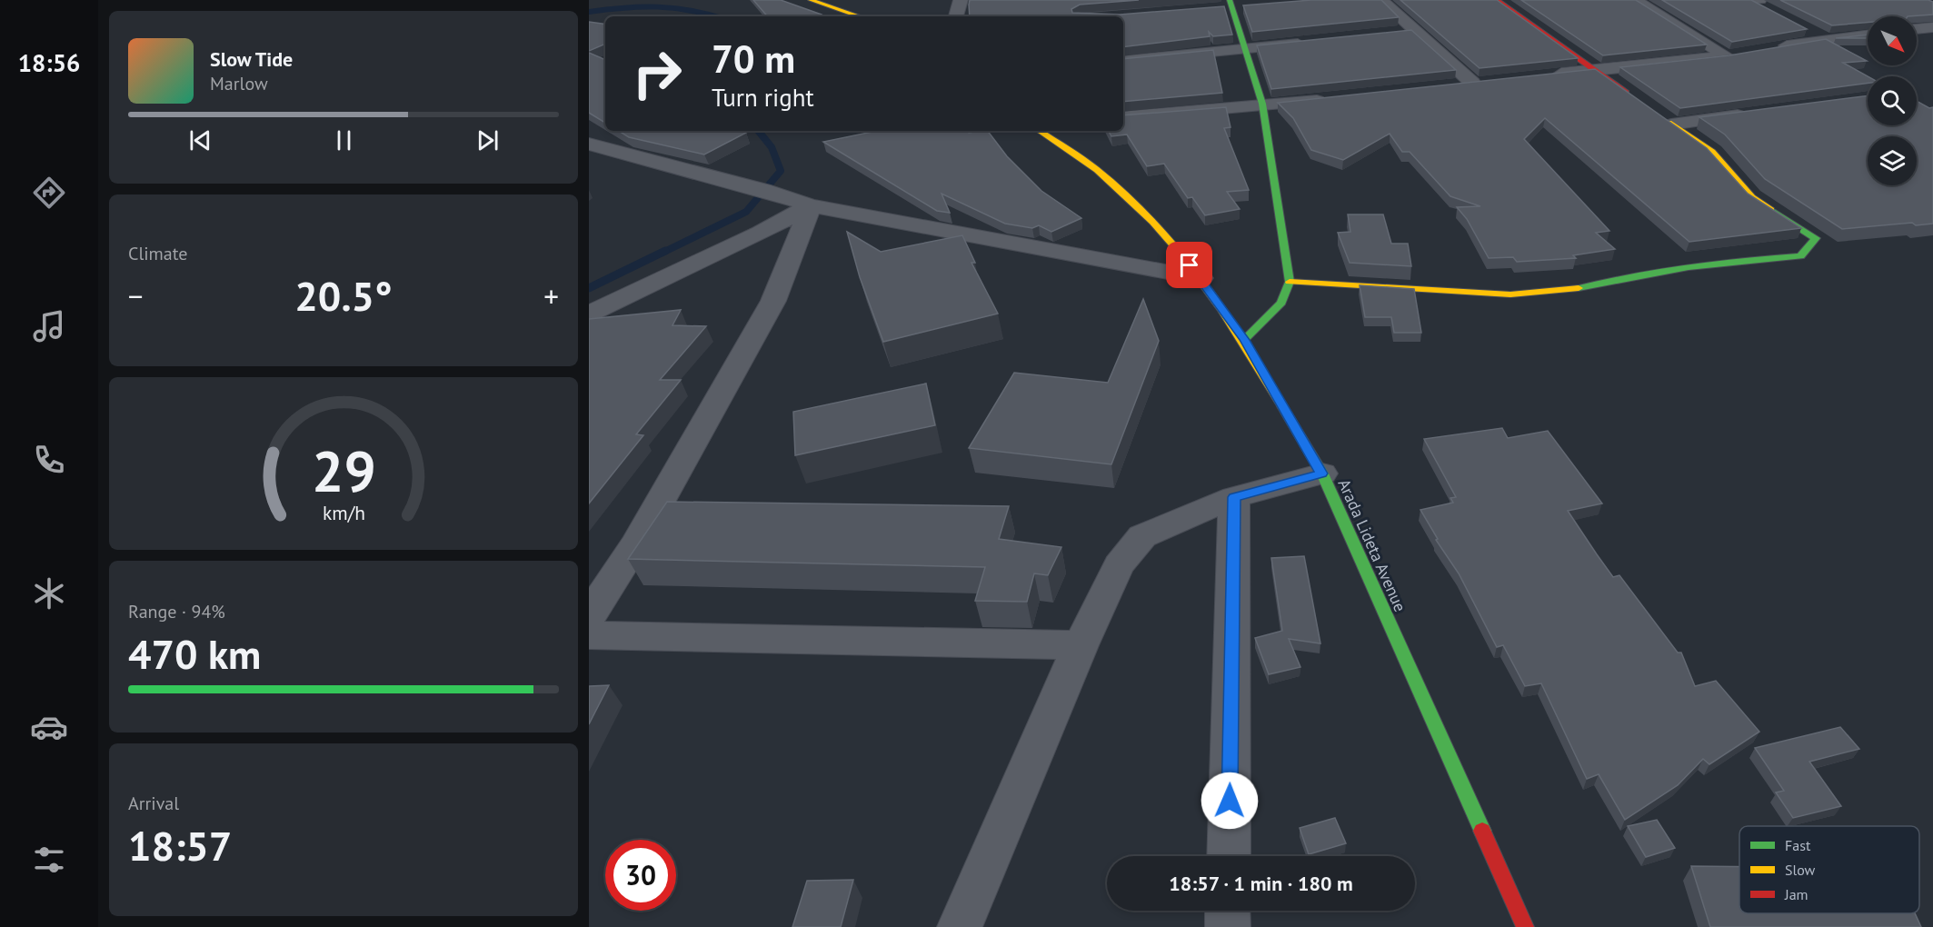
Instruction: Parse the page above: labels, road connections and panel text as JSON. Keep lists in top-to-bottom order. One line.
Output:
{"streets":{"main road":["Arada Lideta Avenue"]},"legend":["Fast","Slow","Jam"],"north":"bottom right","page":{"tabs":"18:56","turn":["70 m","Turn right"],"song":["Slow Tide","Marlow"],"tile":["Climate",["Range · 94%","470 km"],["Arrival","18:57"]],"heat":["−","20.5°","+"],"limit":"30","trip":"18:57 · 1 min · 180 m","gauge":["29","km/h"]}}
